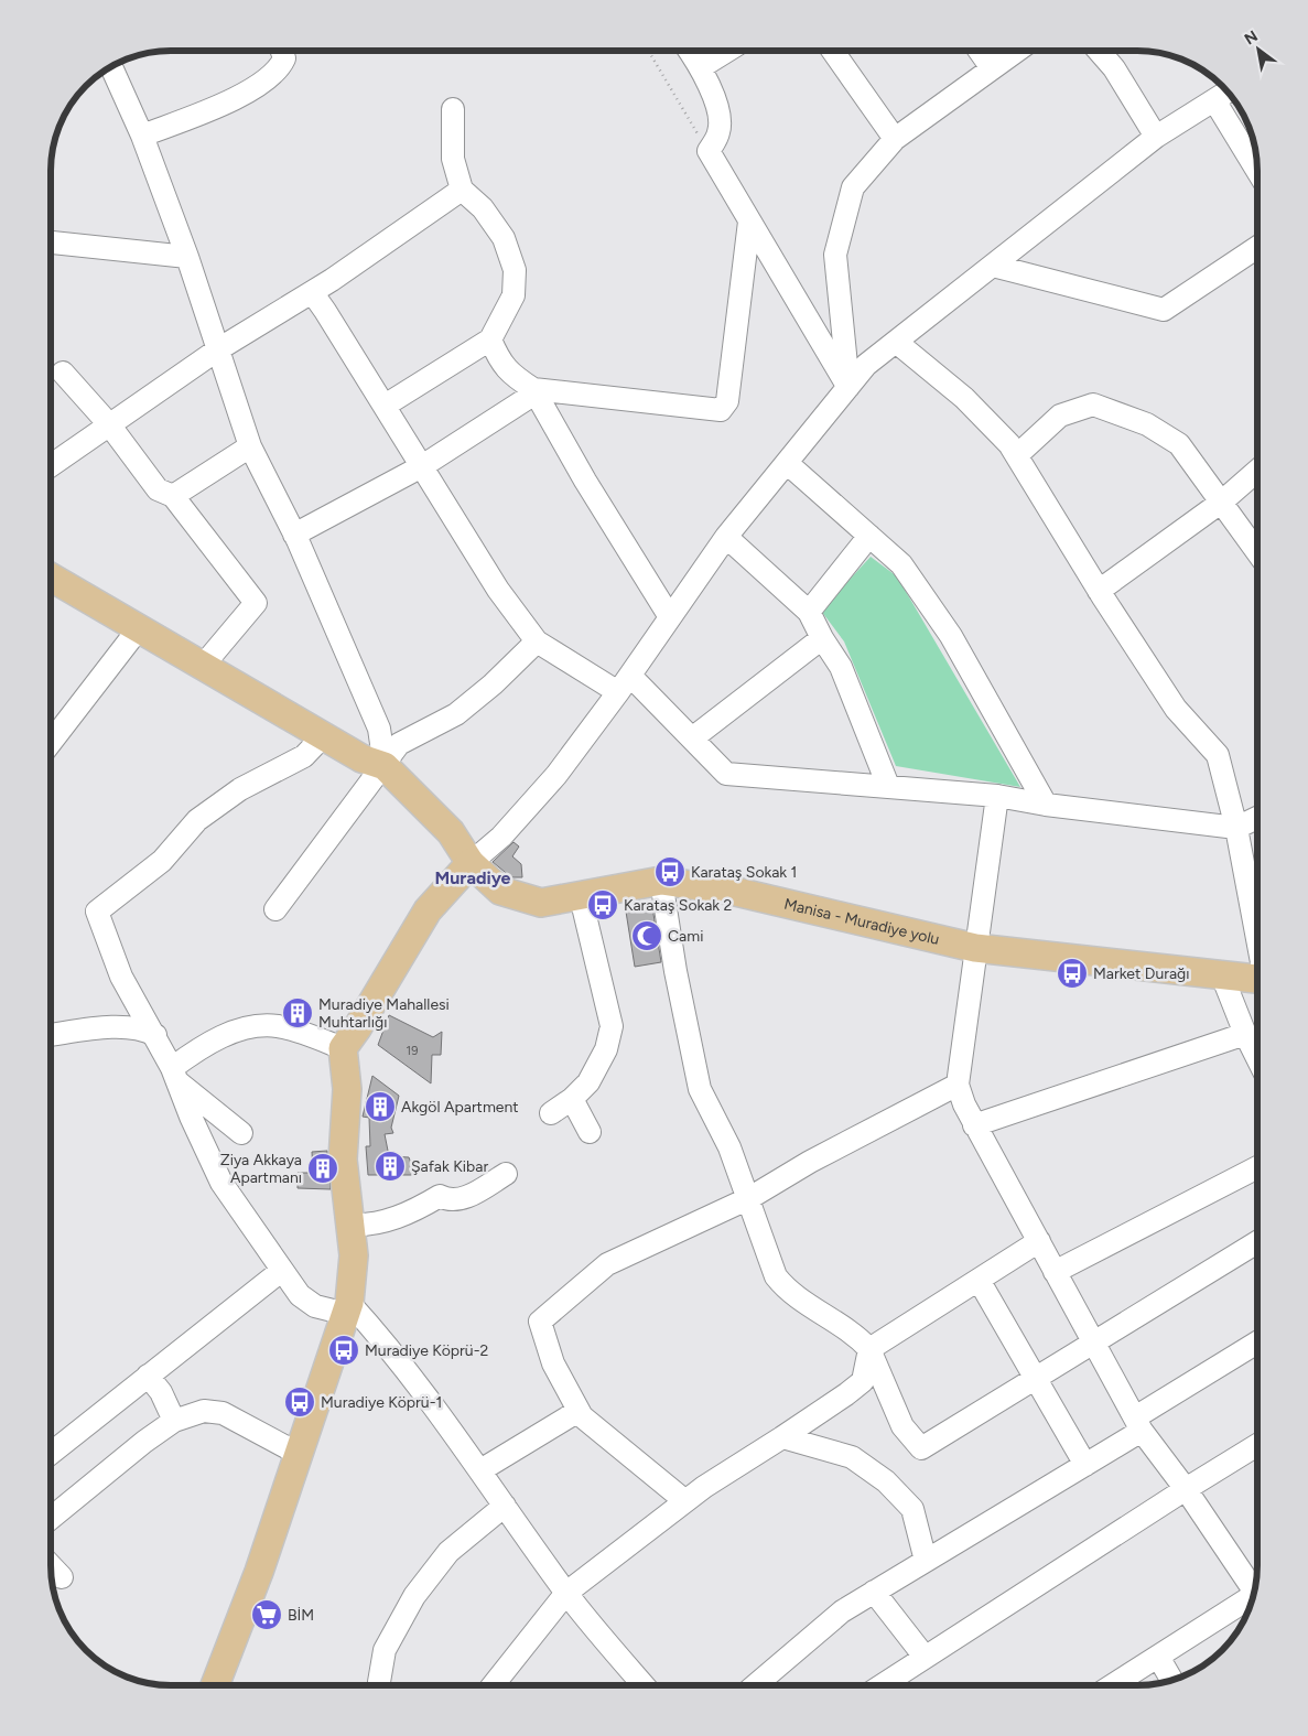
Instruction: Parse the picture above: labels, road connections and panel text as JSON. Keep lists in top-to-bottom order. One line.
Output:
{"streets":{"main road":["Manisa - Muradiye yolu"]},"districts":["Muradiye"],"places":{"bus stop":["Karataş Sokak 1","Karataş Sokak 2","Market Durağı","Muradiye Köprü-2","Muradiye Köprü-1"],"mosque":["Cami"],"building":["Muradiye Mahallesi Muhtarlığı","Akgöl Apartment","Şafak Kibar","Ziya Akkaya Apartmanı"],"supermarket":["BİM"]},"house_numbers":["19"],"north":"top left"}
